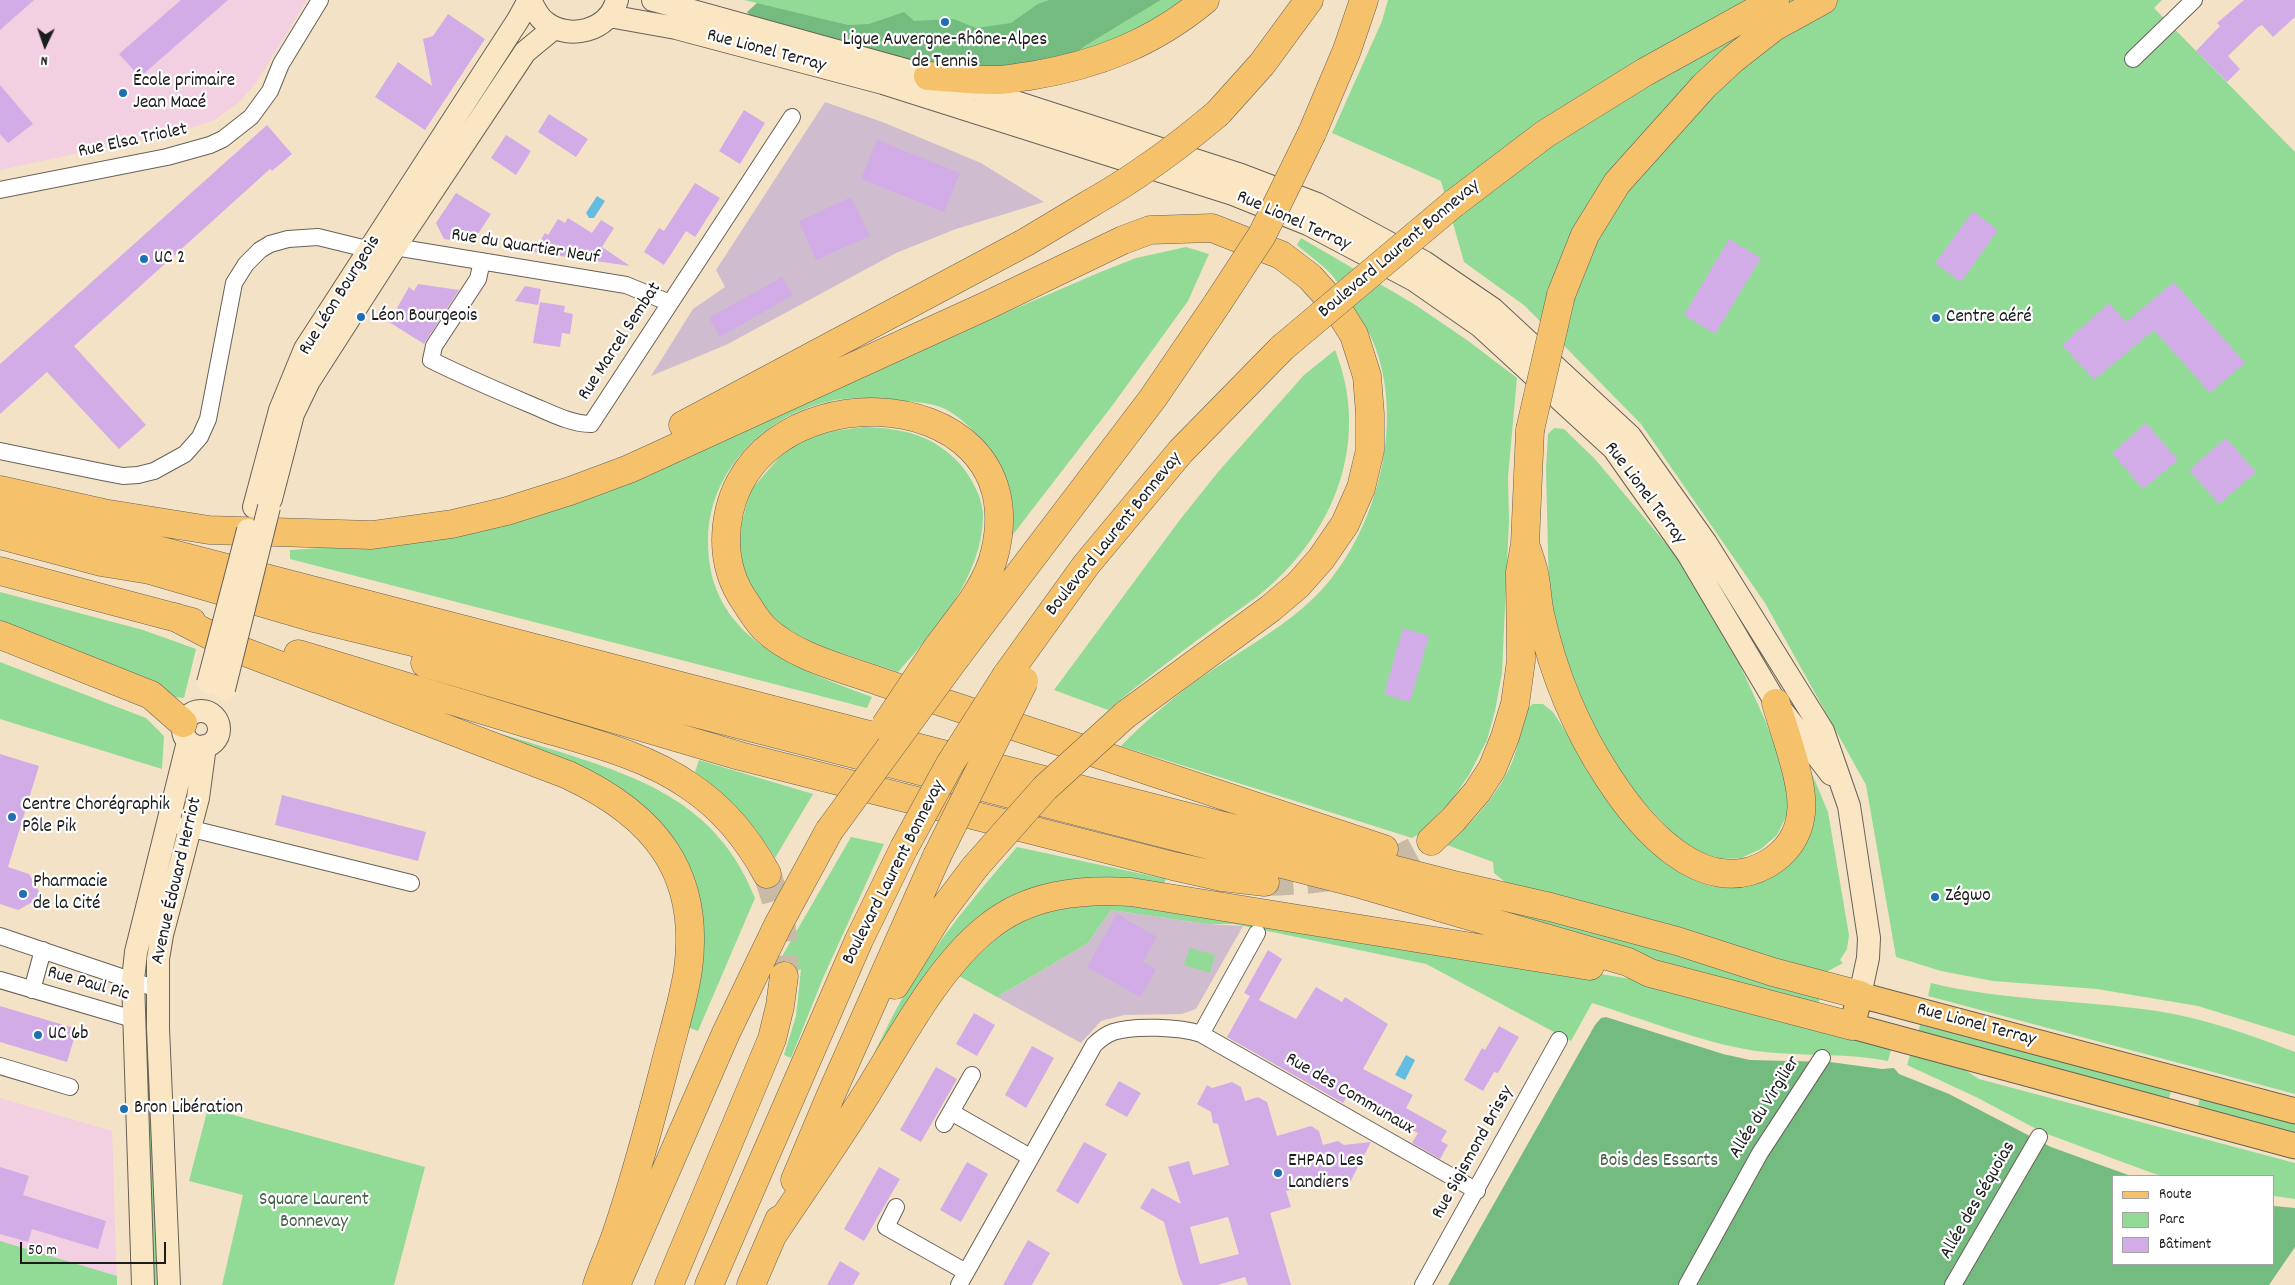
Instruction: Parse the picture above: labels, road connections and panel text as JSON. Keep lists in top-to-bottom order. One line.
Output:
{"streets":{"highway":["Boulevard Laurent Bonnevay"],"main road":["Rue Lionel Terray","Rue Léon Bourgeois","Avenue Édouard Herriot"],"street":["Rue Elsa Triolet","Rue du Quartier Neuf","Rue Marcel Sembat","Rue Paul Pic","Rue des Communaux","Allée du Virgilier","Rue Sigismond Brissy","Allée des Séquoias"]},"crossings":[["Rue du Quartier Neuf","Rue Léon Bourgeois"],["Rue du Quartier Neuf","Rue Marcel Sembat"],["Rue Léon Bourgeois","Avenue Édouard Herriot"],["Avenue Édouard Herriot","Rue Paul Pic"],["Rue des Communaux","Rue Sigismond Brissy"]],"parks":["Bois des Essarts","Square Laurent Bonnevay"],"places":["Ligue Auvergne-Rhône-Alpes de Tennis","École primaire Jean Macé","UC 2","Léon Bourgeois","Centre aéré","Centre Chorégraphik Pôle Pik","Pharmacie de la Cité","Zégwo","UC 6b","Bron Libération","EHPAD Les Landiers"],"legend":["Route","Parc","Bâtiment"],"scale_bar":"50 m","north":"bottom"}
